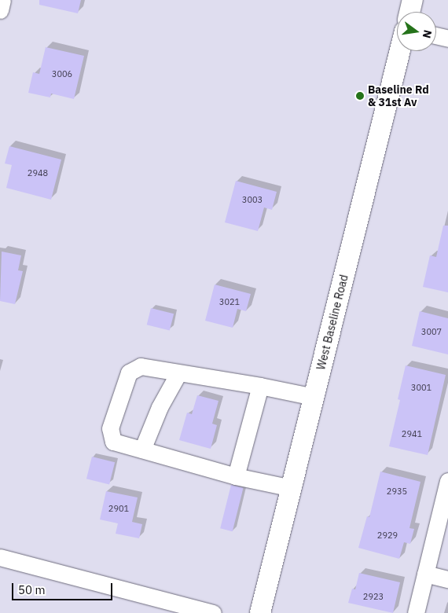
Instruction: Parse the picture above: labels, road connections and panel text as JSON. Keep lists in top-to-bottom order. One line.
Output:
{"streets":{"main road":["West Baseline Road"]},"places":["Baseline Rd & 31st Av"],"house_numbers":["3006","2948","3003","3021","3007","3001","2941","2935","2901","2929","2923"],"scale_bar":"50 m","north":"right"}
